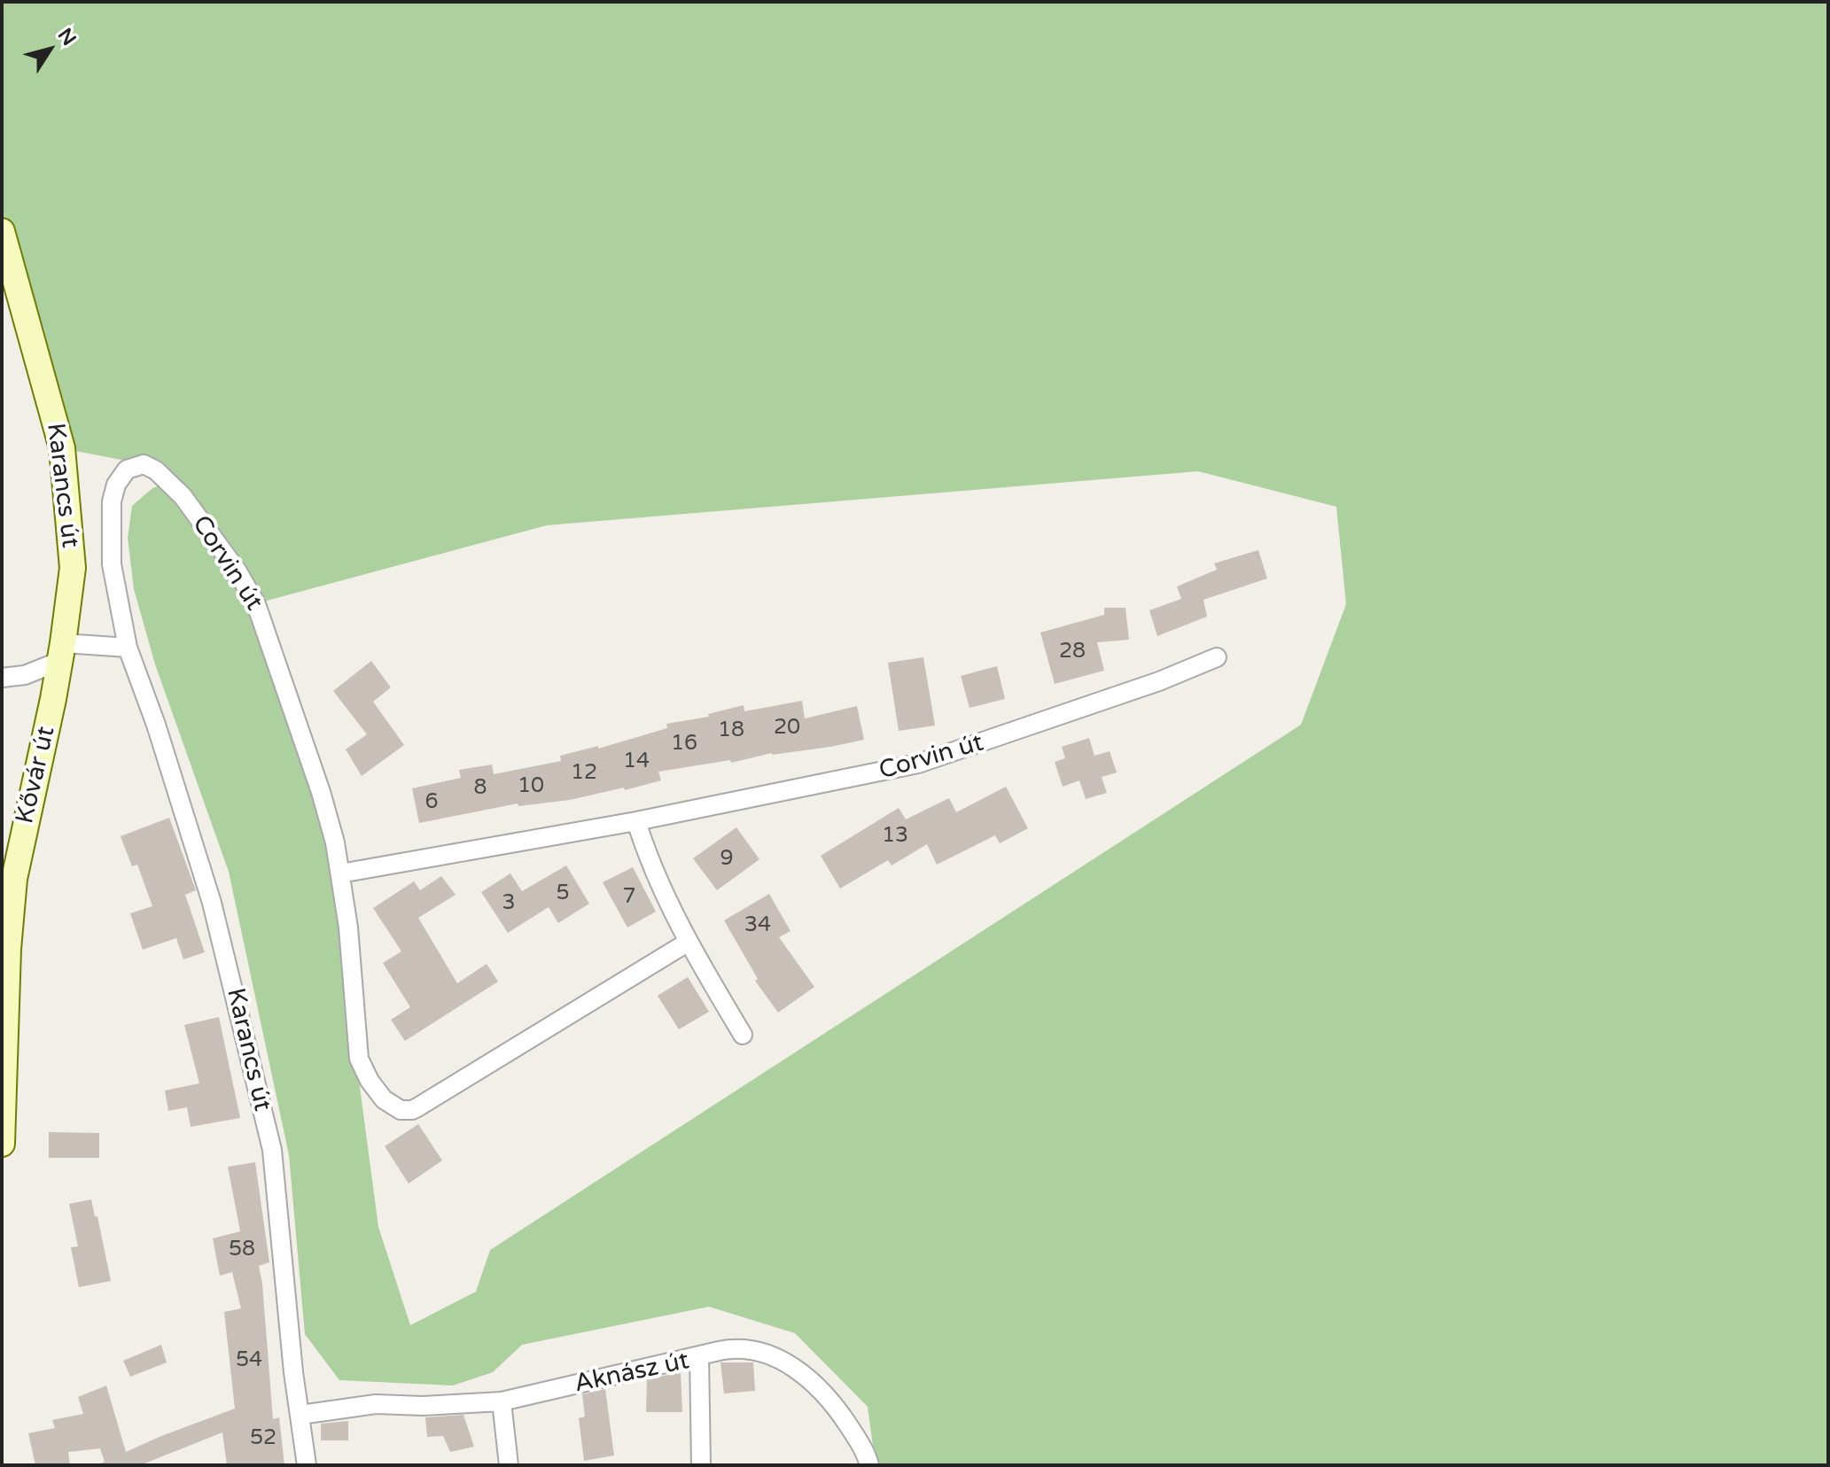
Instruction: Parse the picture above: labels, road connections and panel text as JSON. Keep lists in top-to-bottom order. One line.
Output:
{"streets":{"main road":["Karancs út","Kővár út"],"street":["Corvin út","Aknász út"]},"crossings":[["Karancs út","Corvin út"],["Karancs út","Kővár út"],["Karancs út","Aknász út"]],"house_numbers":["28","20","18","16","14","12","10","8","6","13","9","5","7","3","34","58","54","52"],"north":"top right"}
